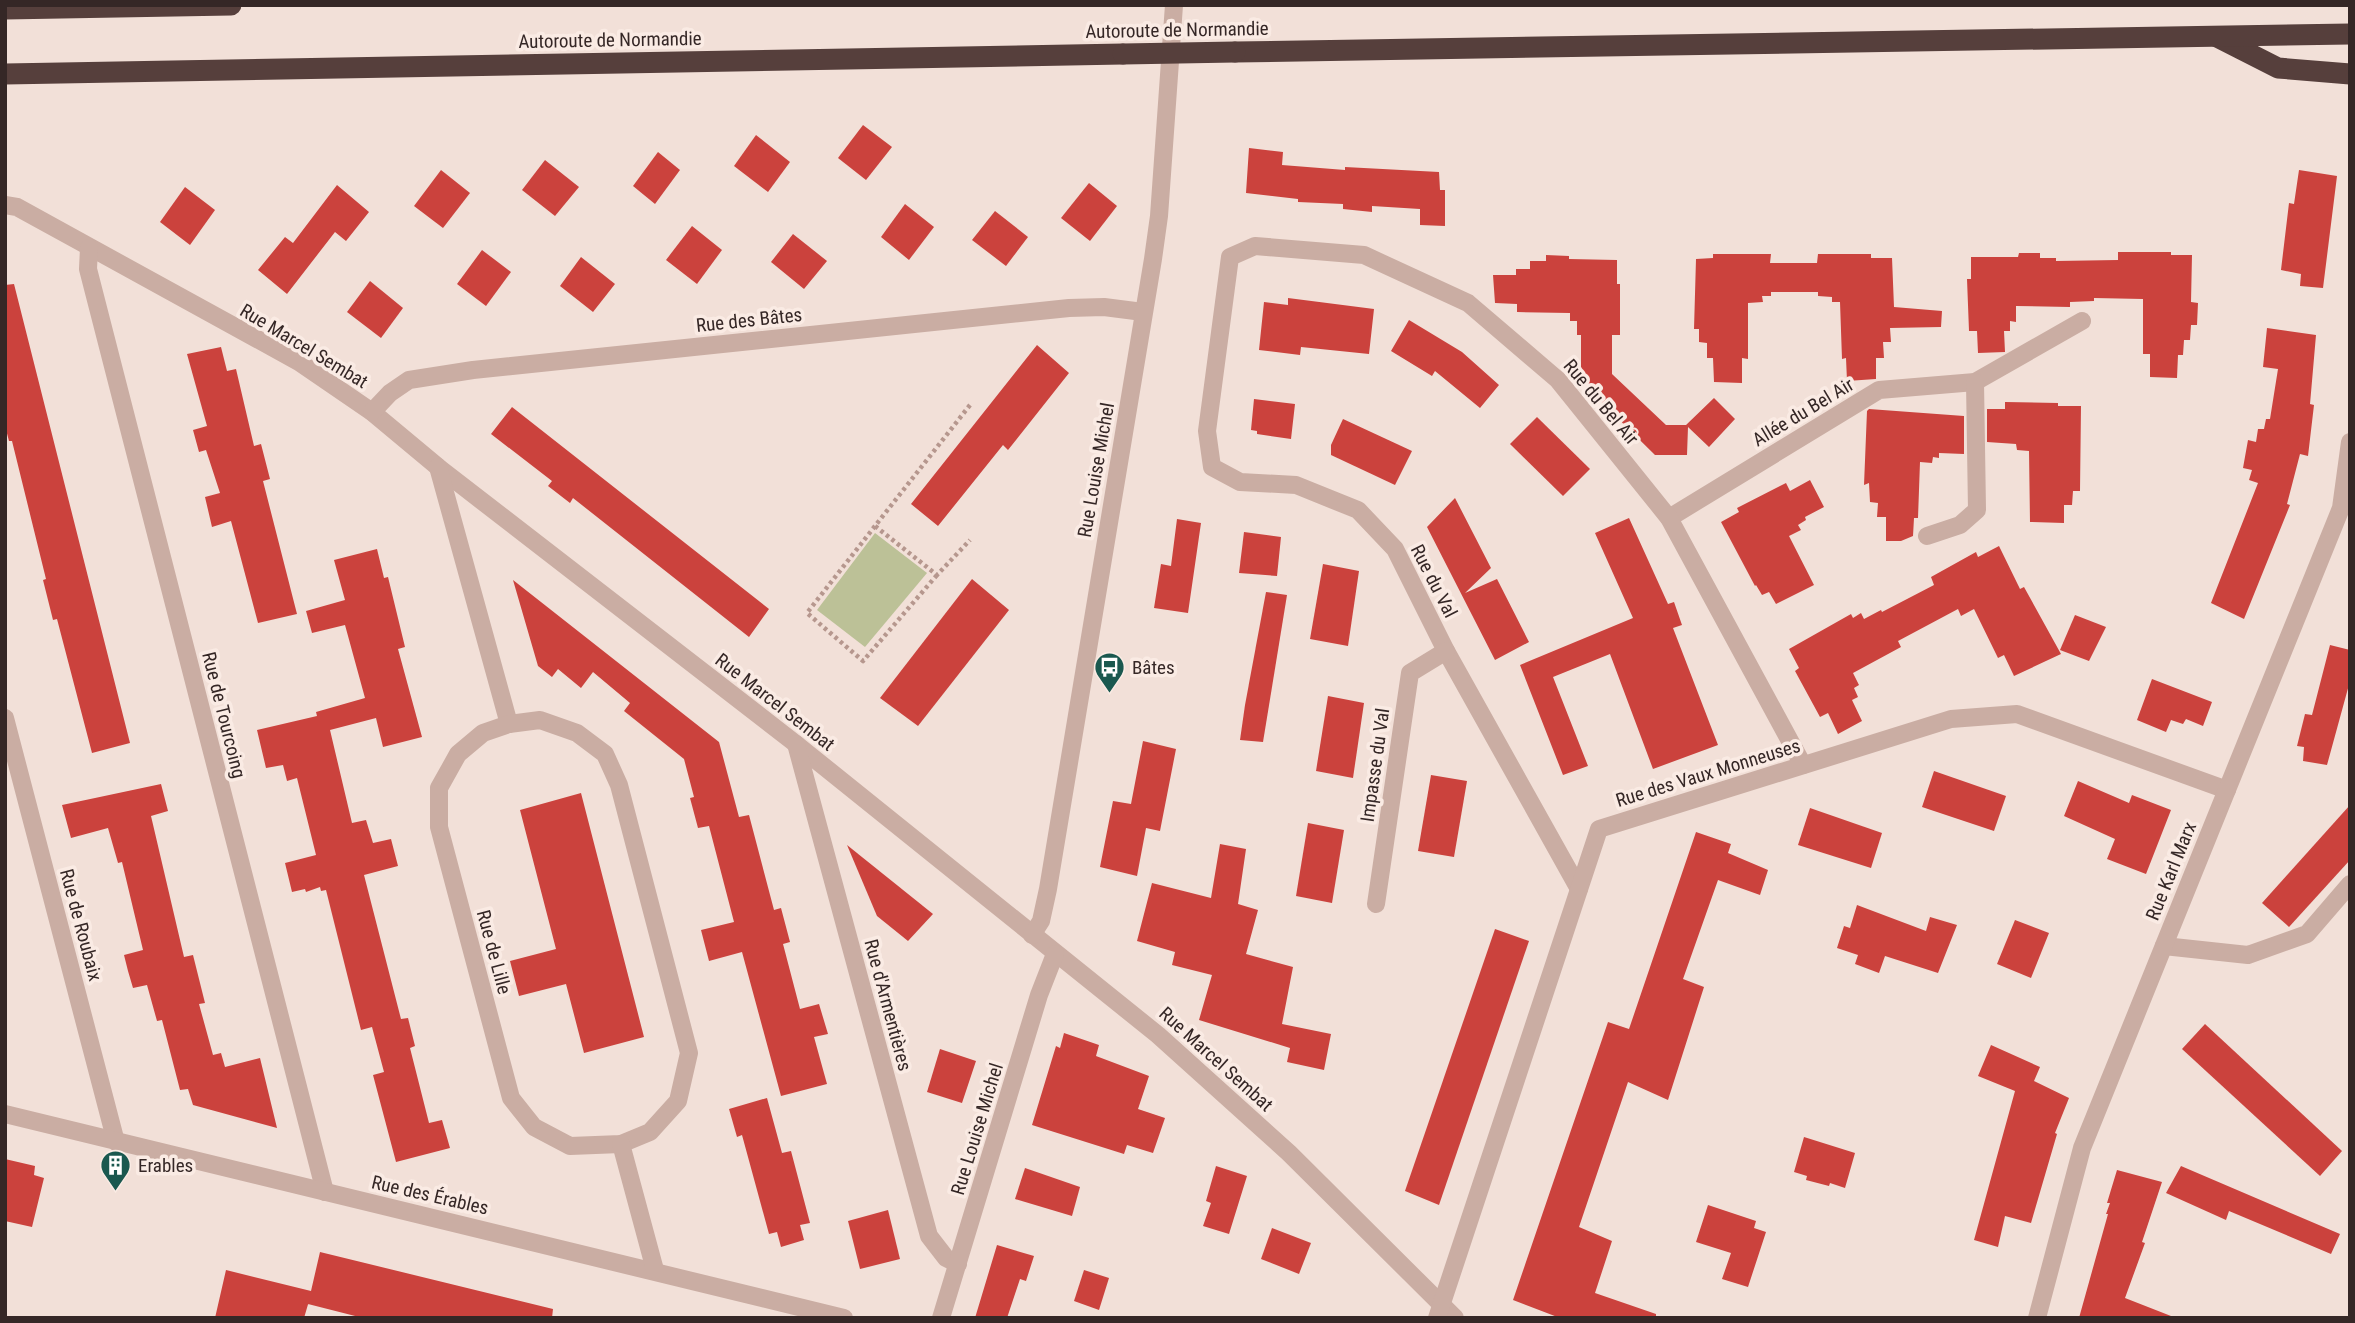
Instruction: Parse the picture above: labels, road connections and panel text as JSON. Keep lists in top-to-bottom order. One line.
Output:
{"streets":{"highway":["Autoroute de Normandie"],"street":["Rue des Bâtes","Rue Marcel Sembat","Rue du Bel Air","Allée du Bel Air","Rue Louise Michel","Rue du Val","Rue de Tourcoing","Impasse du Val","Rue des Vaux Monneuses","Rue Karl Marx","Rue de Roubaix","Rue de Lille","Rue d'Armentières","Rue des Érables"]},"crossings":[["Rue des Bâtes","Rue Marcel Sembat"],["Rue des Bâtes","Rue Louise Michel"],["Rue Marcel Sembat","Rue Louise Michel"],["Rue Marcel Sembat","Rue de Tourcoing"],["Rue Marcel Sembat","Rue des Vaux Monneuses"],["Rue Marcel Sembat","Rue d'Armentières"],["Rue du Bel Air","Allée du Bel Air"],["Rue du Bel Air","Rue du Val"],["Rue du Bel Air","Rue des Vaux Monneuses"],["Rue Louise Michel","Rue d'Armentières"],["Rue du Val","Impasse du Val"],["Rue du Val","Rue des Vaux Monneuses"],["Rue de Tourcoing","Rue des Érables"],["Rue des Vaux Monneuses","Rue Karl Marx"],["Rue de Roubaix","Rue des Érables"]],"places":{"bus stop":["Bâtes"],"building":["Erables"]}}
